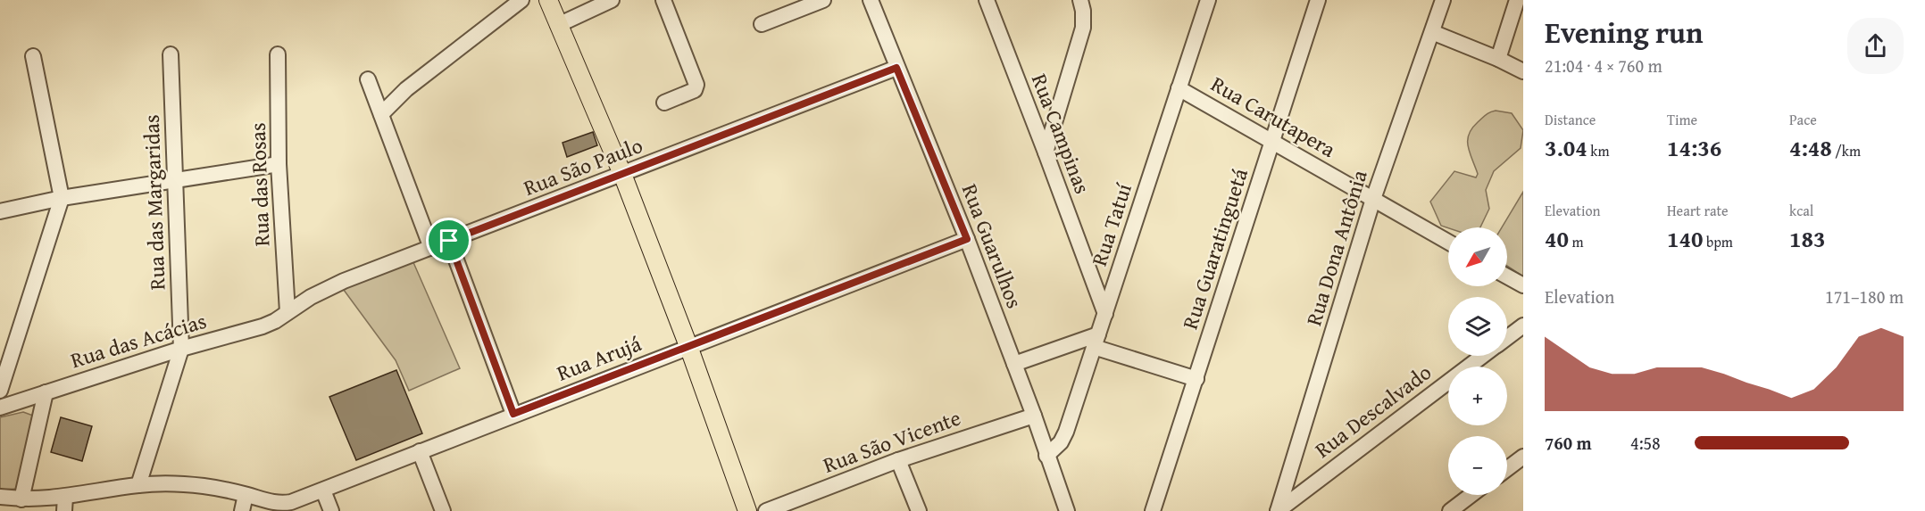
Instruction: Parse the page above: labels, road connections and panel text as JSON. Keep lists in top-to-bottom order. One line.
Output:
{"streets":{"street":["Rua Carutapera","Rua Campinas","Rua São Paulo","Rua das Rosas","Rua das Margaridas","Rua Tatuí","Rua Guarulhos","Rua Dona Antônia","Rua Guaratinguetá","Rua das Acácias","Rua Arujá","Rua Descalvado","Rua São Vicente"]},"crossings":[["Rua Carutapera","Rua Tatuí"],["Rua Carutapera","Rua Dona Antônia"],["Rua Carutapera","Rua Guaratinguetá"],["Rua Campinas","Rua Tatuí"],["Rua São Paulo","Rua das Rosas"],["Rua São Paulo","Rua Guarulhos"],["Rua São Paulo","Rua das Acácias"],["Rua das Rosas","Rua das Acácias"],["Rua das Margaridas","Rua das Acácias"],["Rua das Margaridas","Rua Arujá"],["Rua Tatuí","Rua Guarulhos"],["Rua Guarulhos","Rua Arujá"],["Rua Guarulhos","Rua São Vicente"],["Rua Dona Antônia","Rua Descalvado"]],"north":"bottom left","page":{"heading":["Evening run","21:04 · 4 × 760 m"],"stats":[["Distance","3.04 km"],["Time","14:36"],["Pace","4:48 /km"],["Elevation","40 m"],["Heart rate","140 bpm"],["kcal","183"]],"map_buttons":["+","−"],"chart":["Elevation","171–180 m"],"list":[{"name":"760 m","note":"4:58"}]}}
